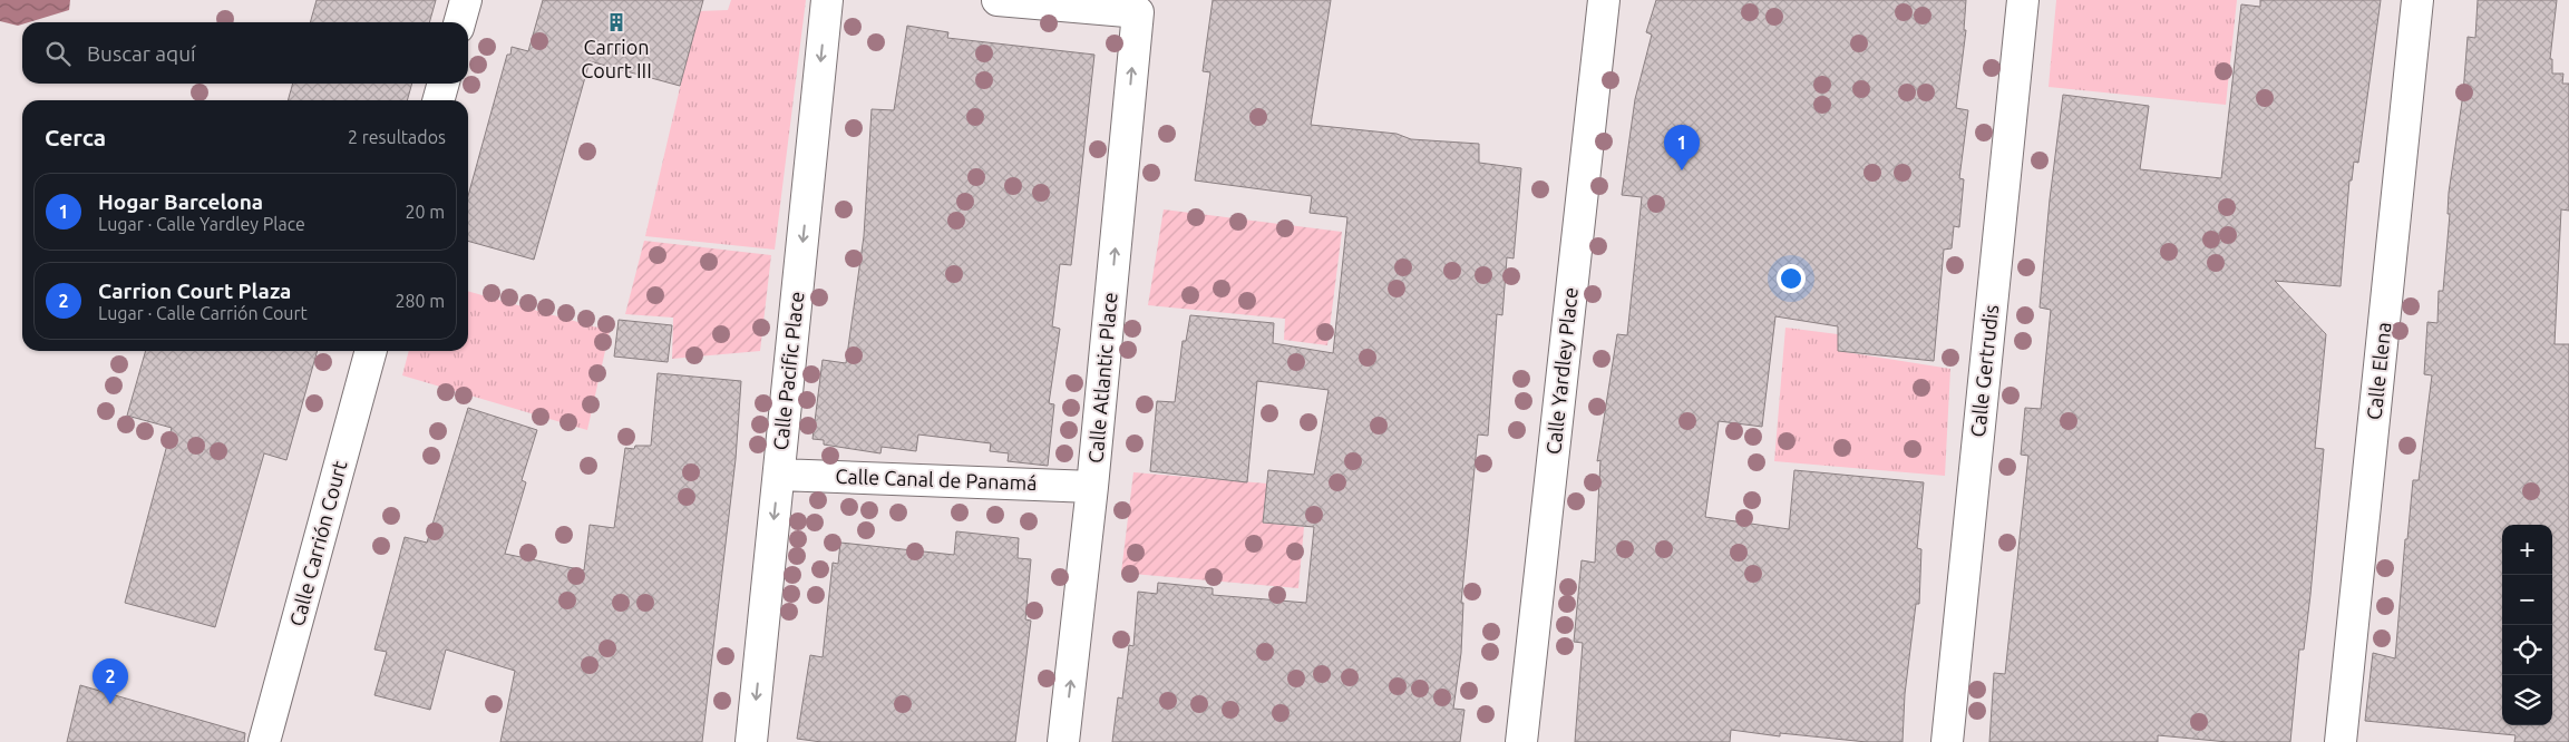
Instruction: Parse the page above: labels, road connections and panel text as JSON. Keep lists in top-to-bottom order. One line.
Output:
{"streets":{"street":["Calle Pacific Place","Calle Yardley Place","Calle Gertrudis","Calle Elena","Calle Atlantic Place","Calle Canal de Panamá","Calle Carrión Court"]},"crossings":[["Calle Pacific Place","Calle Canal de Panamá"],["Calle Atlantic Place","Calle Canal de Panamá"]],"one_way":["Calle Pacific Place","Calle Atlantic Place"],"places":{"building":["Carrion Court III"]},"page":{"search":"Buscar aquí","heading":["Cerca","2 resultados"],"pins":["1","2"],"list":[{"mark":"1","name":"Hogar Barcelona","note":"Lugar · Calle Yardley Place","value":"20 m"},{"mark":"2","name":"Carrion Court Plaza","note":"Lugar · Calle Carrión Court","value":"280 m"}],"map_buttons":["+","−"]}}
